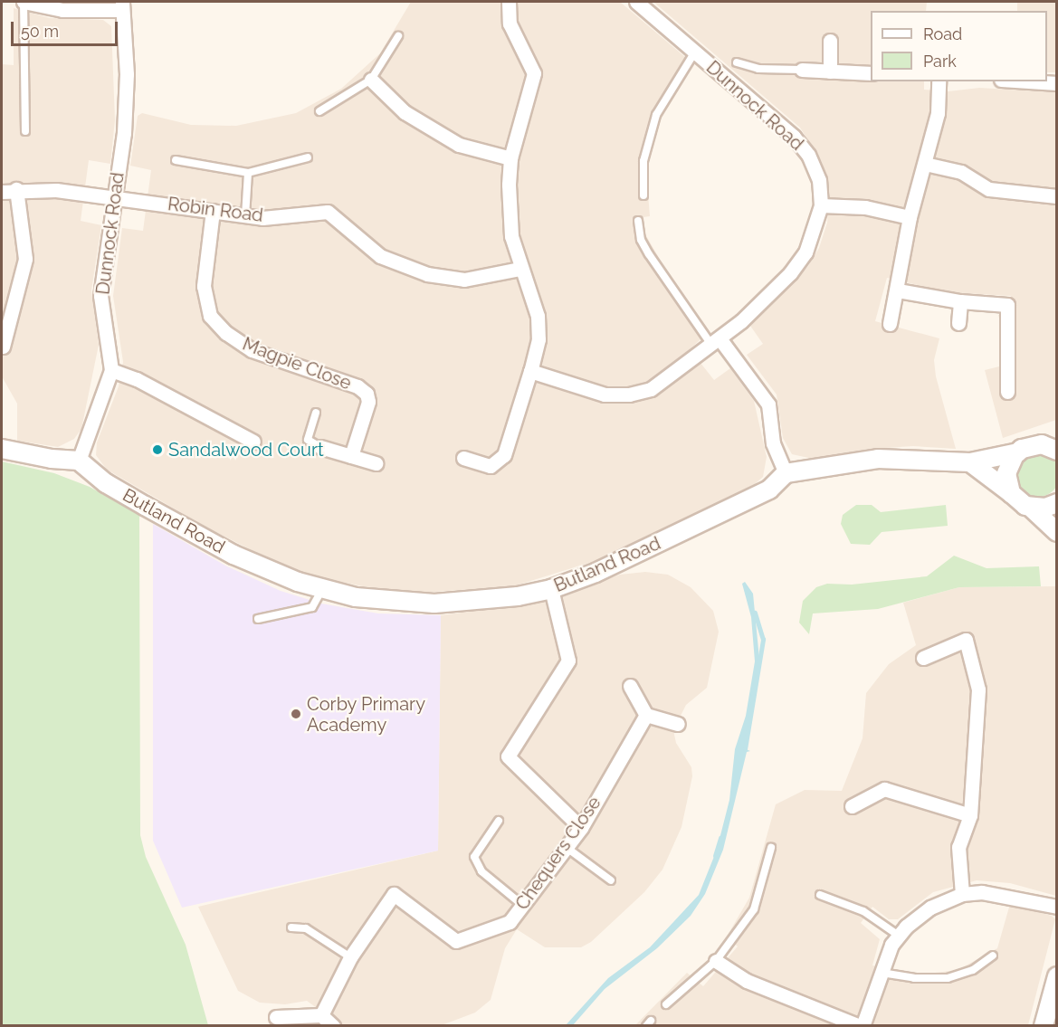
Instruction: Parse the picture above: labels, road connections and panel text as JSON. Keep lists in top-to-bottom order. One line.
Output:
{"streets":{"street":["Dunnock Road","Robin Road","Magpie Close","Butland Road","Chequers Close"]},"crossings":[["Dunnock Road","Robin Road"],["Dunnock Road","Butland Road"],["Robin Road","Magpie Close"]],"places":["Sandalwood Court","Corby Primary Academy"],"legend":["Road","Park"],"scale_bar":"50 m"}
